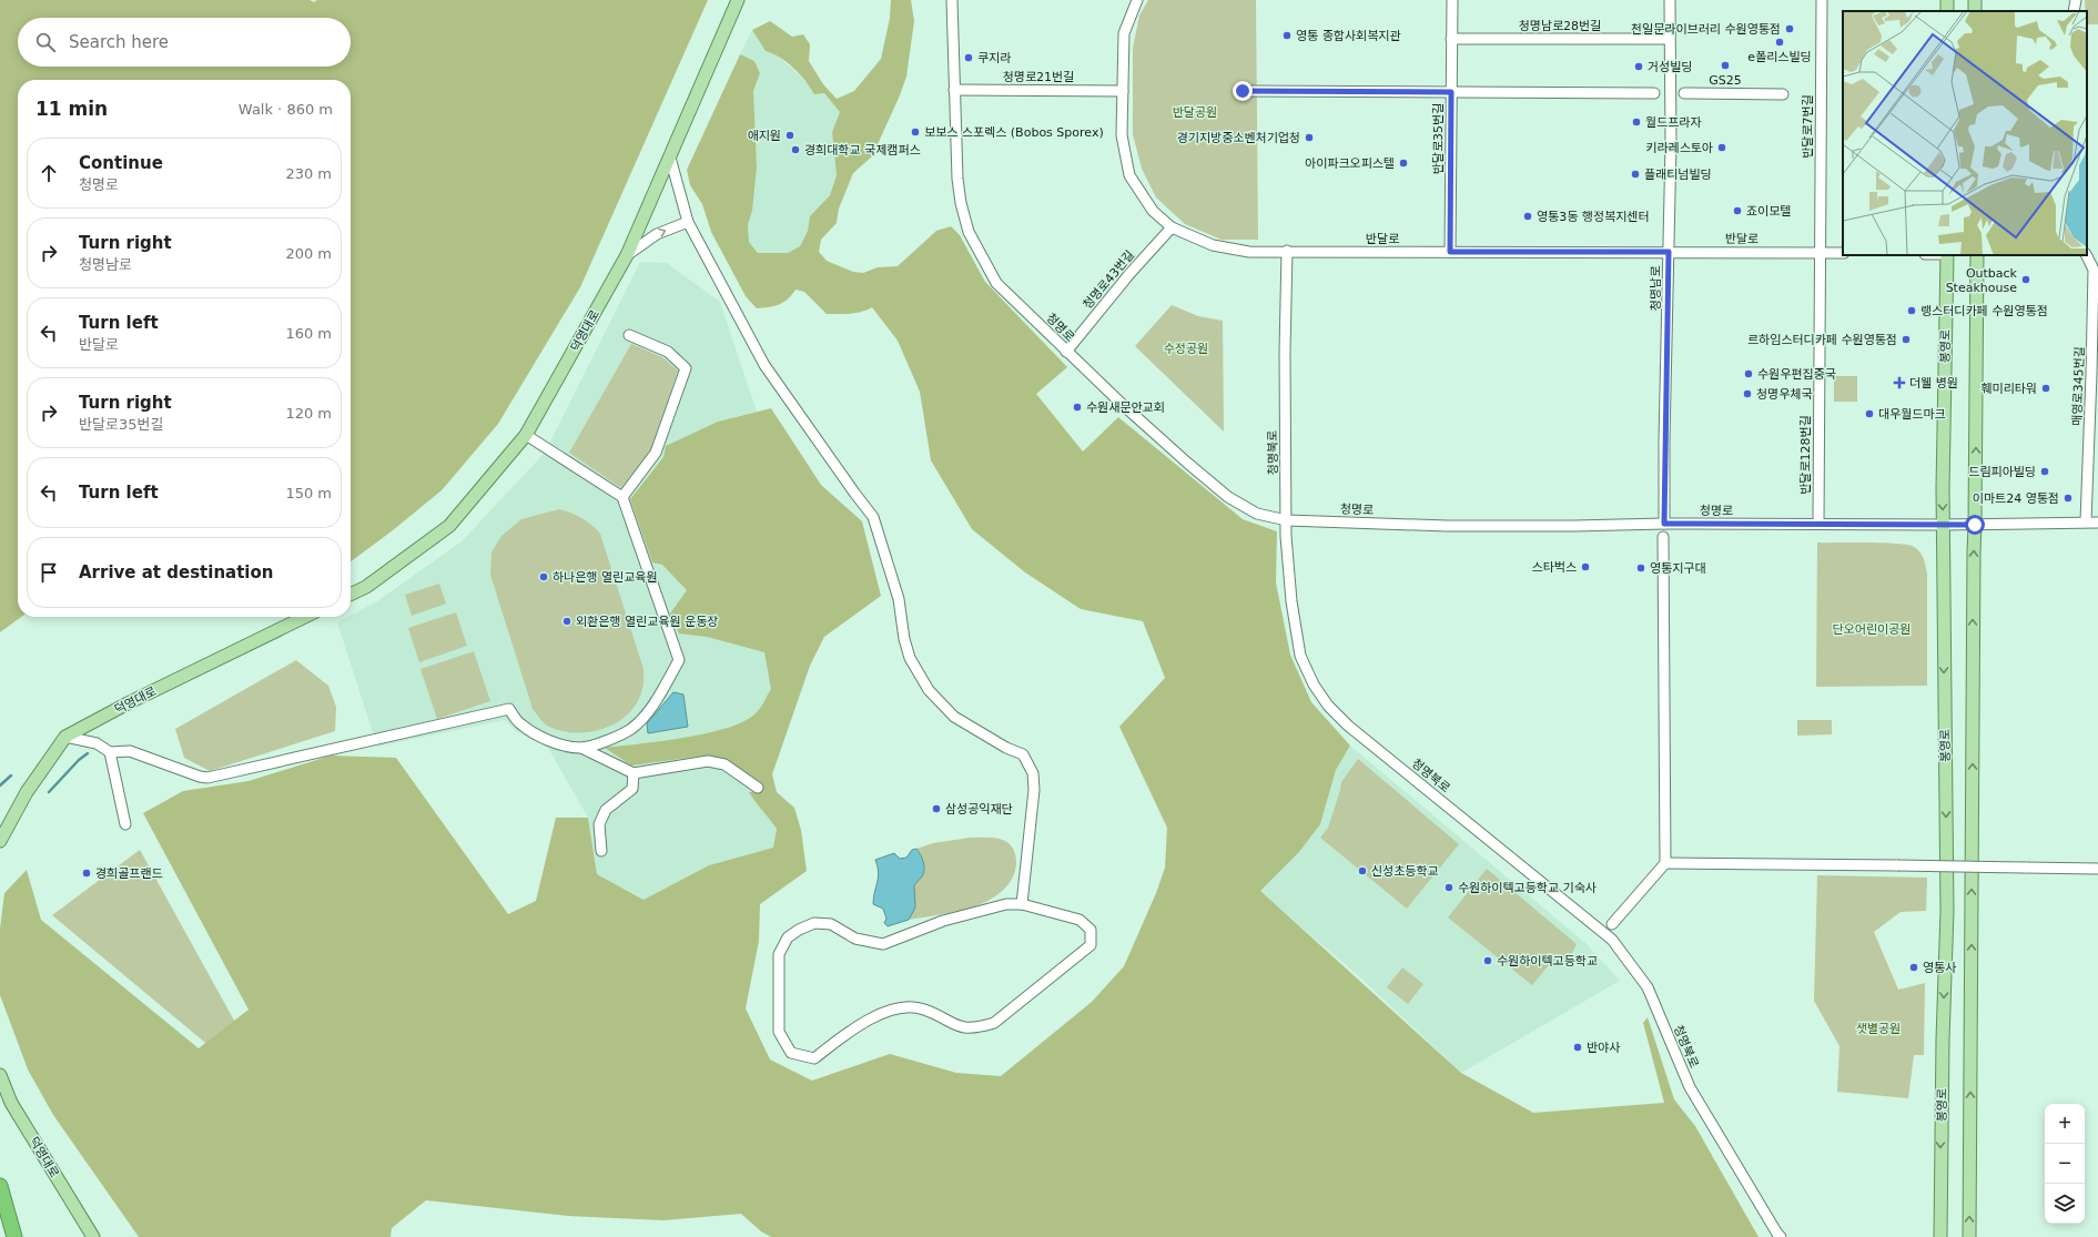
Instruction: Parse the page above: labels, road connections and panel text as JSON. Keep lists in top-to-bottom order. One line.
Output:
{"streets":{"main road":["덕영대로","봉영로"],"street":["청명남로28번길","청명로21번길","반달로7번길","반달로35번길","반달로","청명로43번길","청명남로","청명로","매영로345번길","청명북로","반달로128번길"]},"crossings":[["청명남로28번길","반달로35번길"],["청명남로28번길","청명남로"],["청명로21번길","반달로"],["청명로21번길","청명로"],["반달로7번길","반달로"],["반달로7번길","반달로128번길"],["반달로35번길","반달로"],["반달로","청명로43번길"],["반달로","청명남로"],["반달로","청명북로"],["반달로","반달로128번길"],["청명로43번길","청명로"],["청명남로","청명로"],["청명로","봉영로"],["청명로","매영로345번길"],["청명로","청명북로"],["청명로","반달로128번길"]],"parks":["반달공원","수정공원","단오어린이공원","샛별공원"],"places":{"other":["천일문라이브러리 수원영통점","영통 종합사회복지관","e폴리스빌딩","쿠지라","GS25","거성빌딩","월드프라자","보보스 스포렉스 (Bobos Sporex)","애지원","경기지방중소벤처기업청","키라레스토아","경희대학교 국제캠퍼스","아이파크오피스텔","플래티넘빌딩","죠이모텔","영통3동 행정복지센터","Outback Steakhouse","랭스터디카페 수원영통점","르하임스터디카페 수원영통점","수원우편집중국","훼미리타워","청명우체국","수원새문안교회","대우월드마크","드림피아빌딩","이마트24 영통점","스타벅스","영통지구대","하나은행 열린교육원","외환은행 열린교육원 운동장","삼성공익재단","신성초등학교","경희골프랜드","수원하이텍고등학교 기숙사","수원하이텍고등학교","영통사","반야사"],"health":["더웰 병원"]},"page":{"search":"Search here","heading":["11 min","Walk · 860 m"],"list":[["Continue","청명로","230 m"],["Turn right","청명남로","200 m"],["Turn left","반달로","160 m"],["Turn right","반달로35번길","120 m"],["Turn left","150 m"],"Arrive at destination"],"map_buttons":["+","−"]}}
